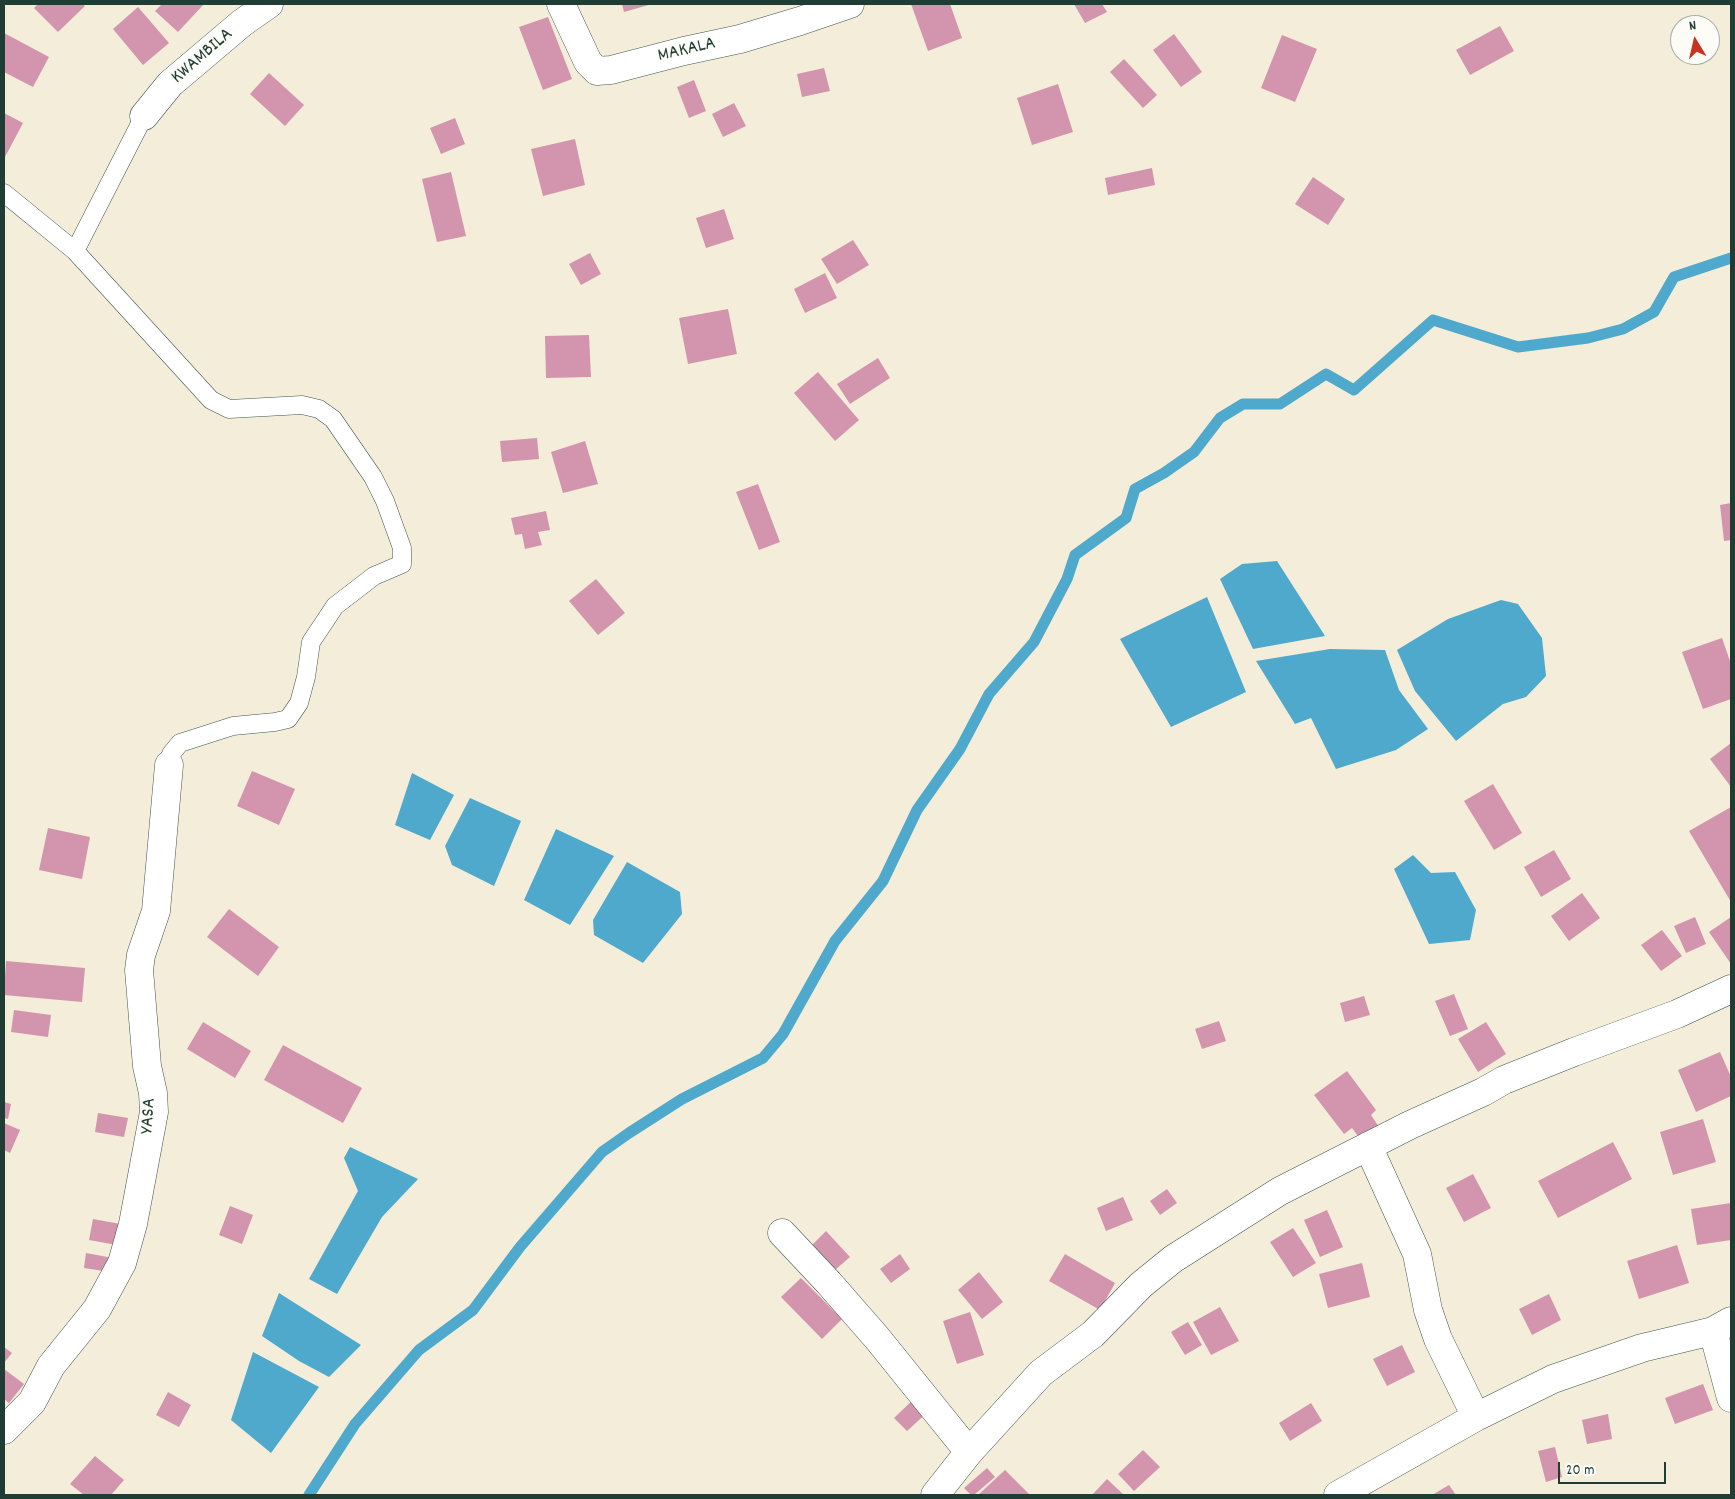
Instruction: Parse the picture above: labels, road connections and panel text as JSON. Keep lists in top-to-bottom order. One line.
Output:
{"streets":{"street":["MAKALA","KWAMBILA","YASA"]},"scale_bar":"20 m","north":"top"}
